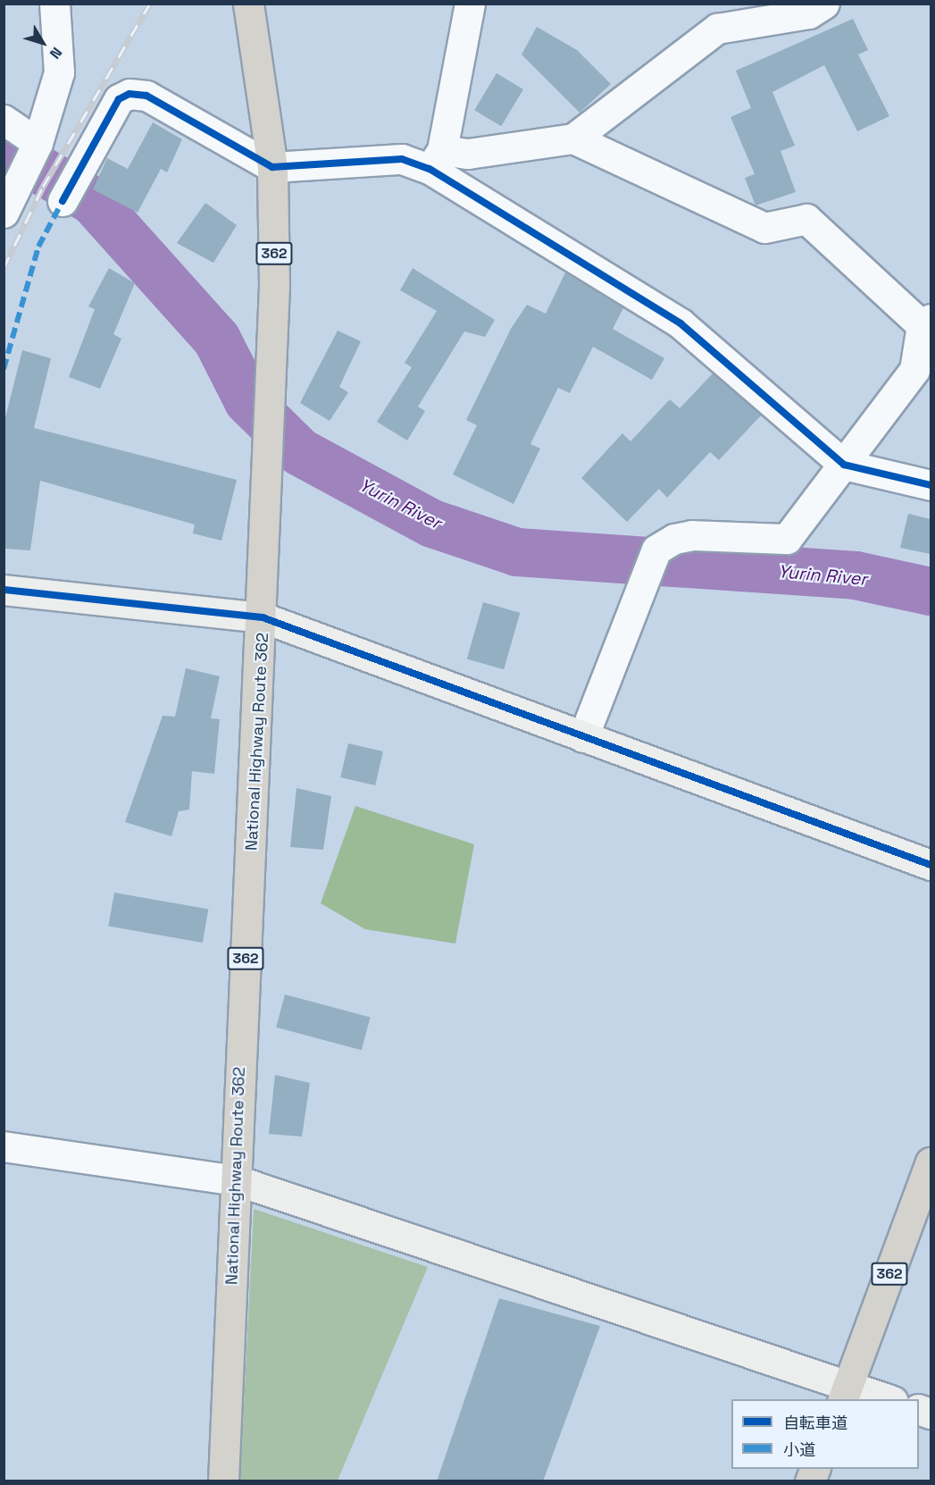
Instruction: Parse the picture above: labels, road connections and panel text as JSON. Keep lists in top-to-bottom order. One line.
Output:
{"streets":{"highway":["362","National Highway Route 362"]},"water":["Yurin River"],"legend":["自転車道","小道"],"north":"bottom right"}
